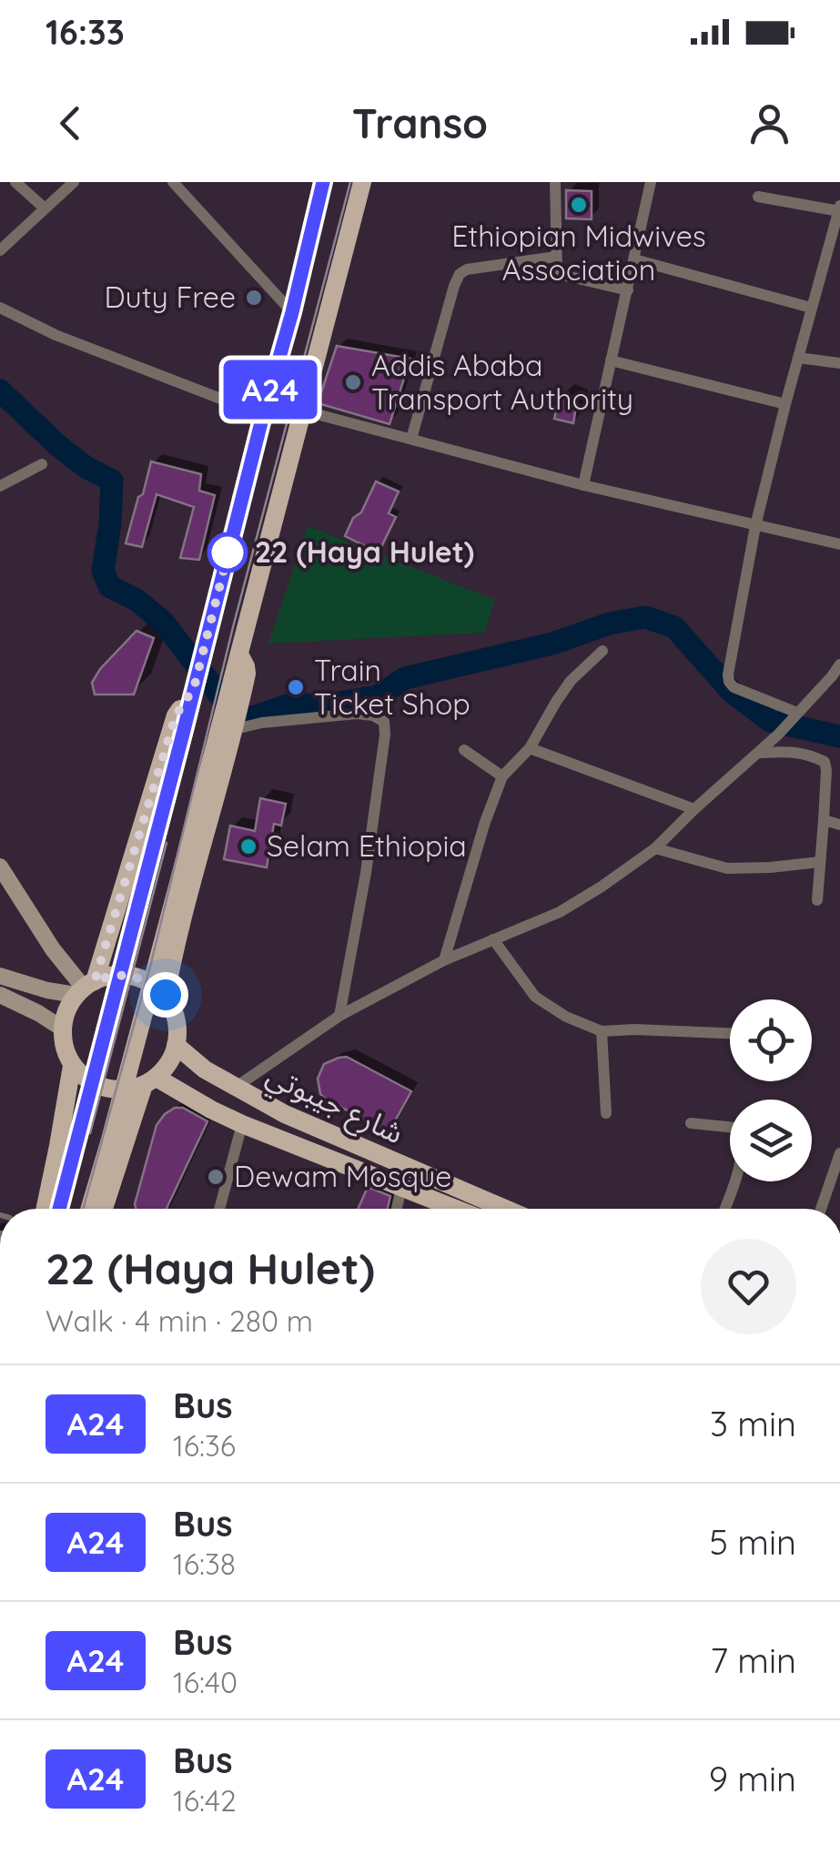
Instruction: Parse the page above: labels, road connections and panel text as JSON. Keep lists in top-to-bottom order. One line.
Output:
{"streets":{"main road":["شارع جيبوتي"]},"places":["Ethiopian Midwives Association","Duty Free","Addis Ababa Transport Authority","22 (Haya Hulet)","Train Ticket Shop","Selam Ethiopia","Dewam Mosque"],"lines":["bus line A24"],"page":{"status":"16:33","header":"Transo","on_map":"A24","heading":["22 (Haya Hulet)","Walk · 4 min · 280 m"],"list":[{"mark":"A24","name":"Bus","note":"16:36","value":"3 min"},{"mark":"A24","name":"Bus","note":"16:38","value":"5 min"},{"mark":"A24","name":"Bus","note":"16:40","value":"7 min"},{"mark":"A24","name":"Bus","note":"16:42","value":"9 min"}]}}
